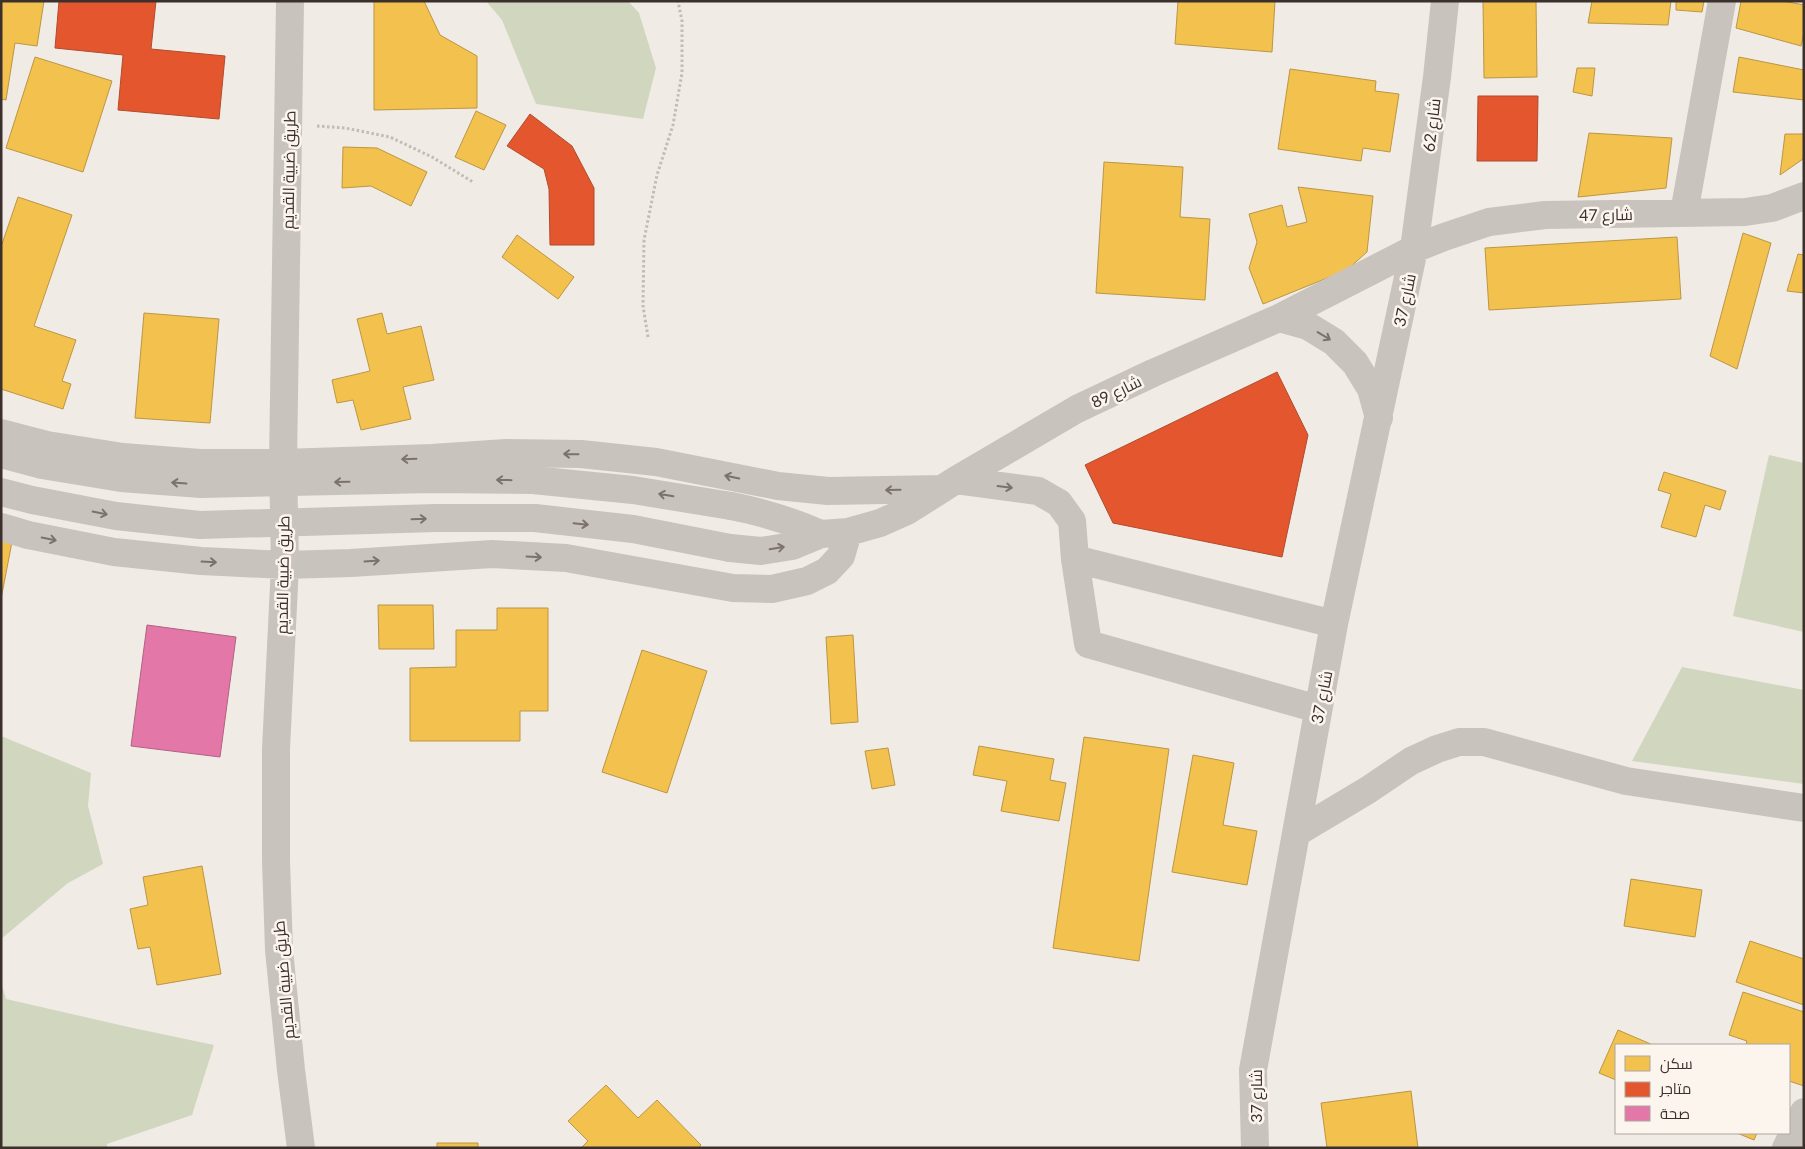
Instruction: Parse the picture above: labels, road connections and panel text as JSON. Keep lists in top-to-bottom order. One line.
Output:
{"streets":{"street":["شارع 62","طريق ضبية القديم","شارع 47","شارع 37","شارع 89"]},"crossings":[["شارع 62","شارع 47"],["شارع 62","شارع 37"],["شارع 62","شارع 89"],["شارع 47","شارع 37"],["شارع 47","شارع 89"],["شارع 37","شارع 89"]],"legend":["سكن","متاجر","صحة"]}
